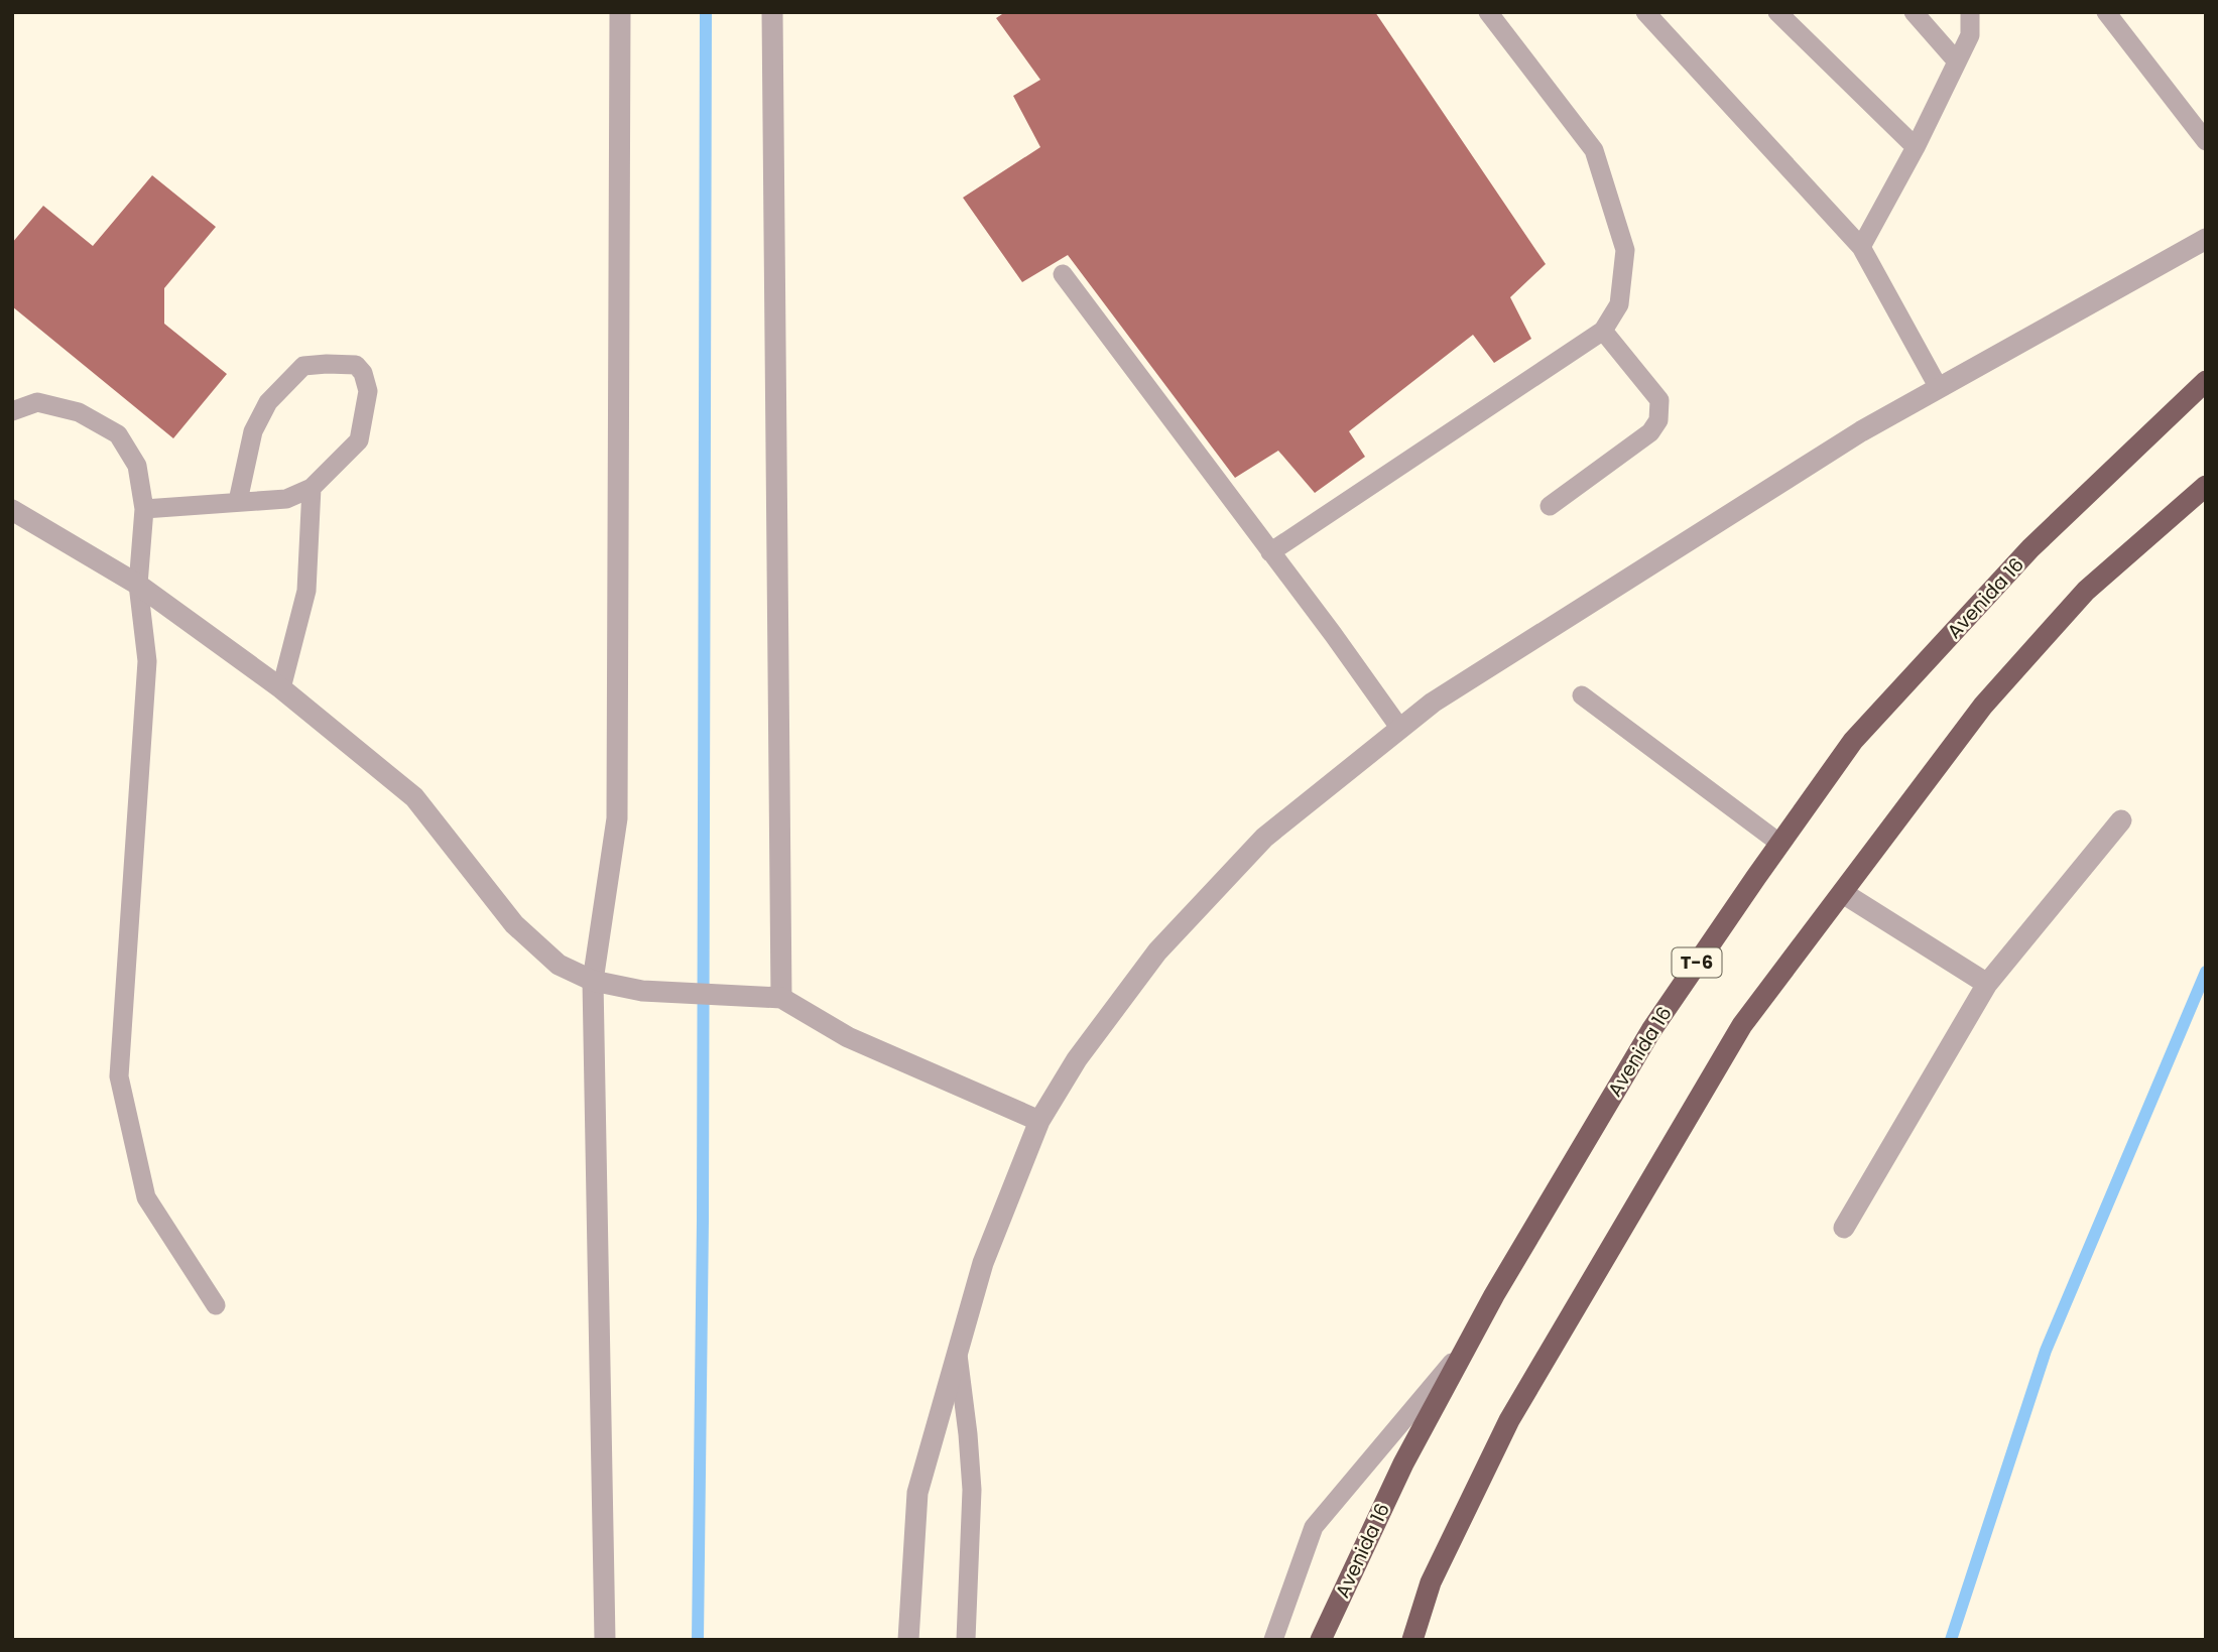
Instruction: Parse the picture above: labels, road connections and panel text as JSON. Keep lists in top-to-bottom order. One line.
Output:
{"streets":{"highway":["Avenida 16","T-6"]}}
